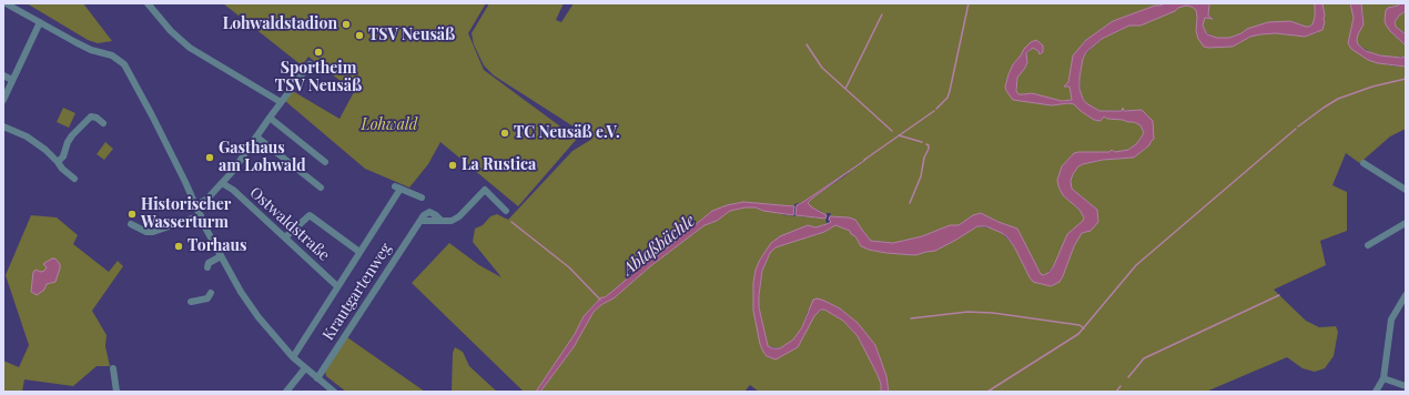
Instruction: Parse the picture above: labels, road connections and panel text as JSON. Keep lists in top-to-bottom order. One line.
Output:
{"streets":{"street":["Ostwaldstraße","Krautgartenweg"]},"water":["Ablaßbächle"],"parks":["Lohwald"],"places":["Lohwaldstadion","TSV Neusäß","Sportheim TSV Neusäß","TC Neusäß e.V.","Gasthaus am Lohwald","La Rustica","Historischer Wasserturm","Torhaus"]}
